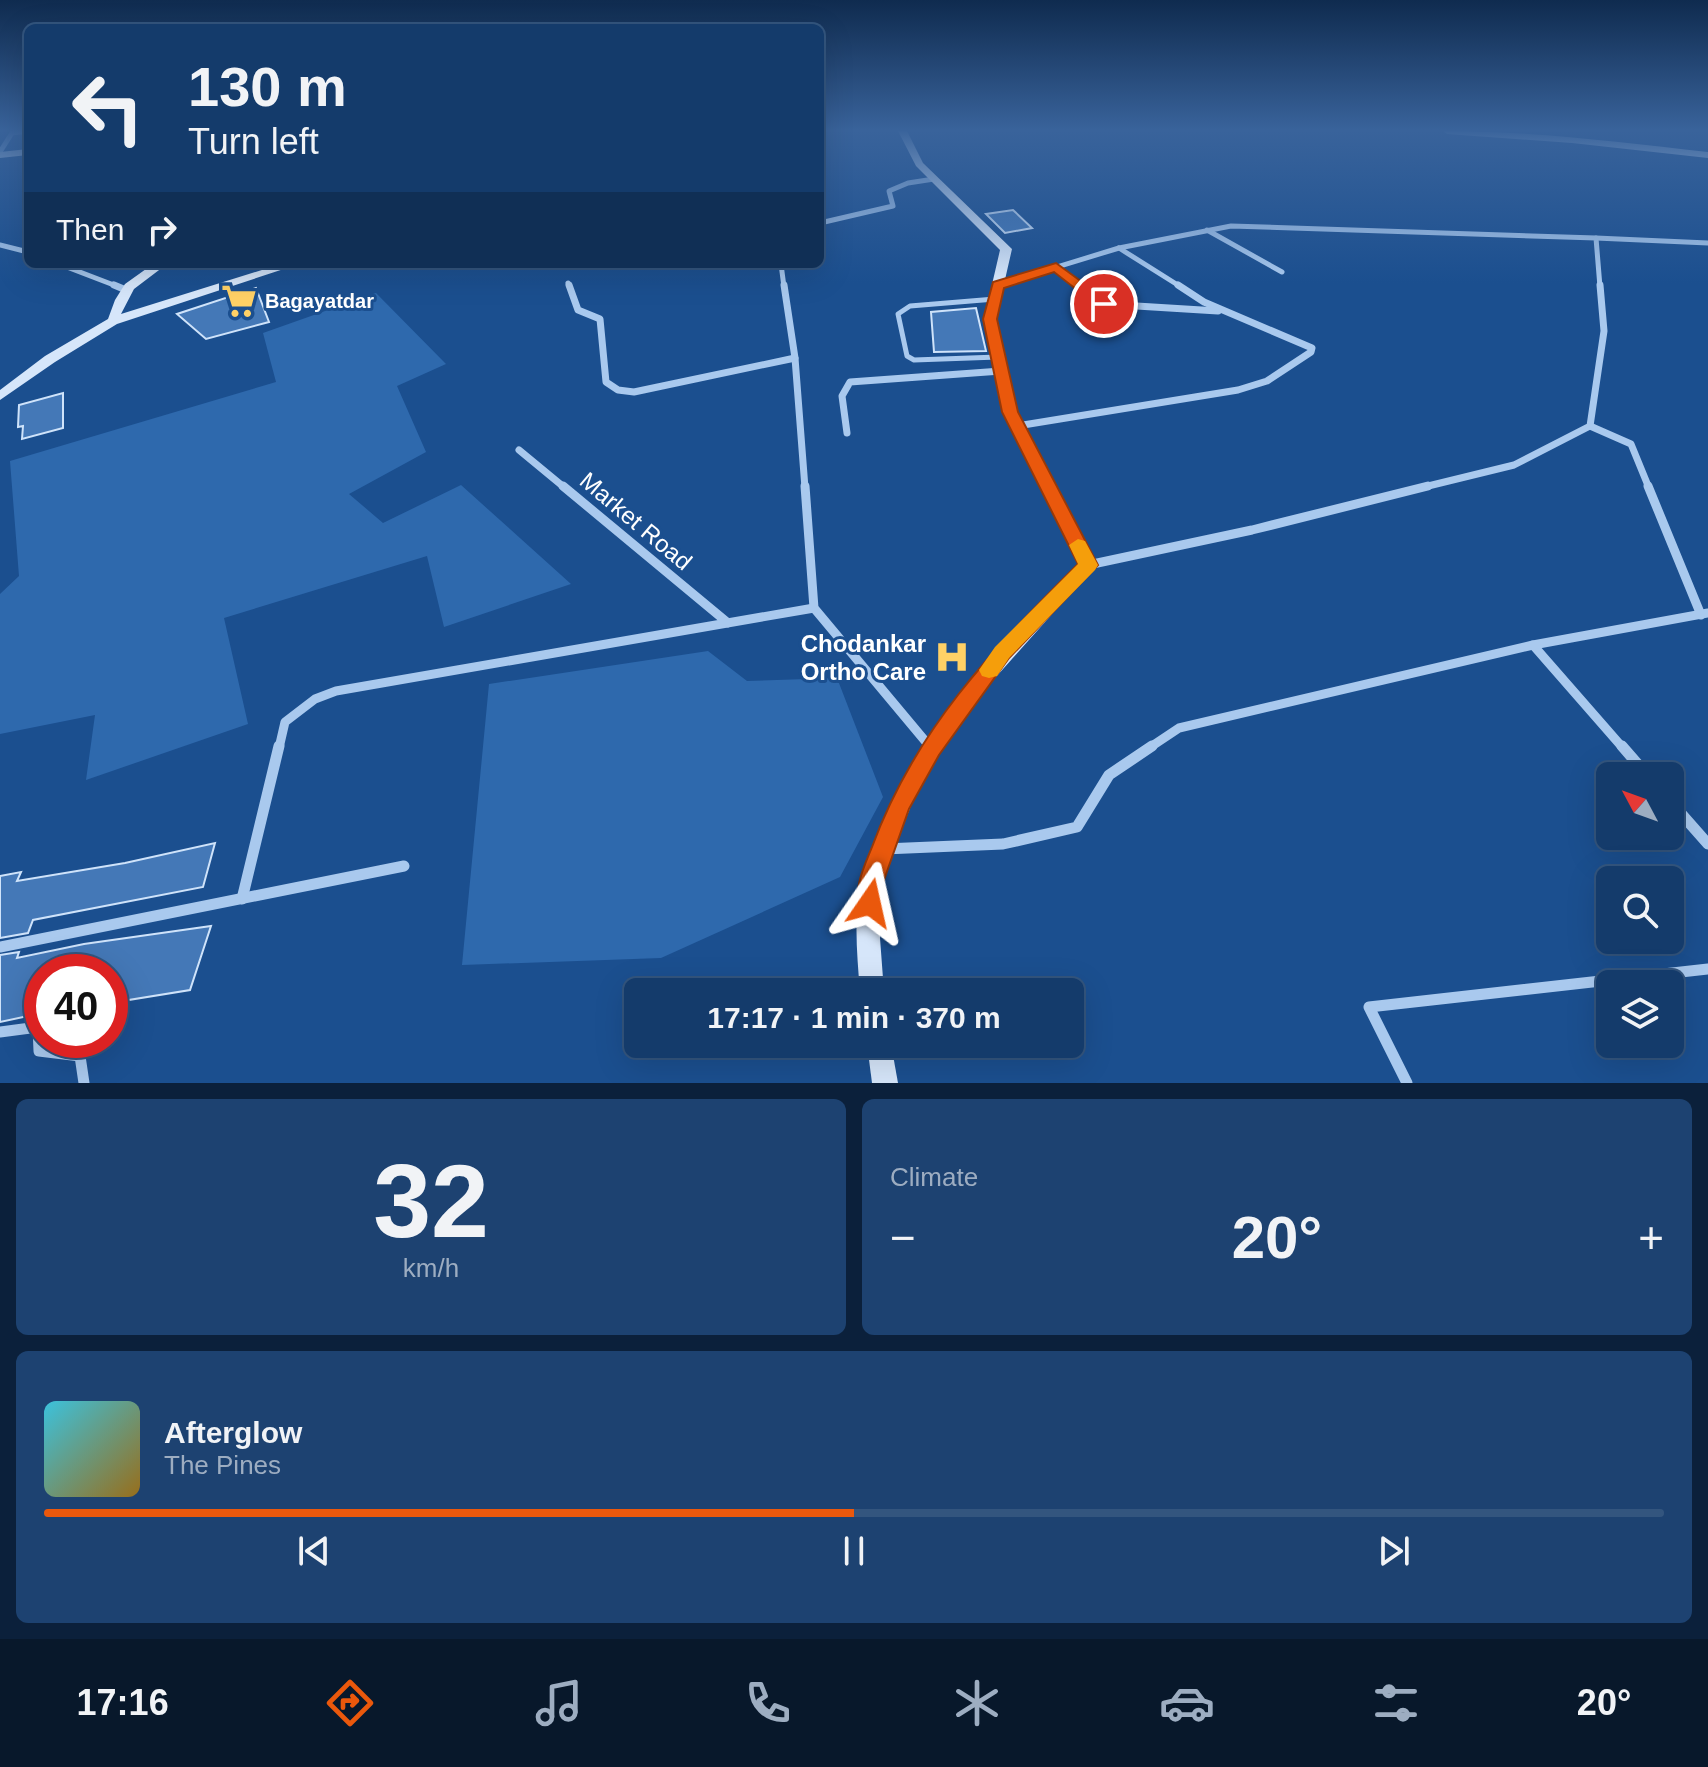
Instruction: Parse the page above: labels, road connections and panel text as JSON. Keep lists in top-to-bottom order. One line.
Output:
{"streets":{"street":["Market Road"]},"places":{"supermarket":["Bagayatdar"],"hospital":["Chodankar Ortho Care"]},"north":"top left","page":{"turn":["130 m","Turn left"],"then":"Then","limit":"40","trip":"17:17 · 1 min · 370 m","tile":[["32","km/h"],"Climate"],"heat":["−","20°","+"],"song":["Afterglow","The Pines"],"tabs":["17:16","20°"]}}
